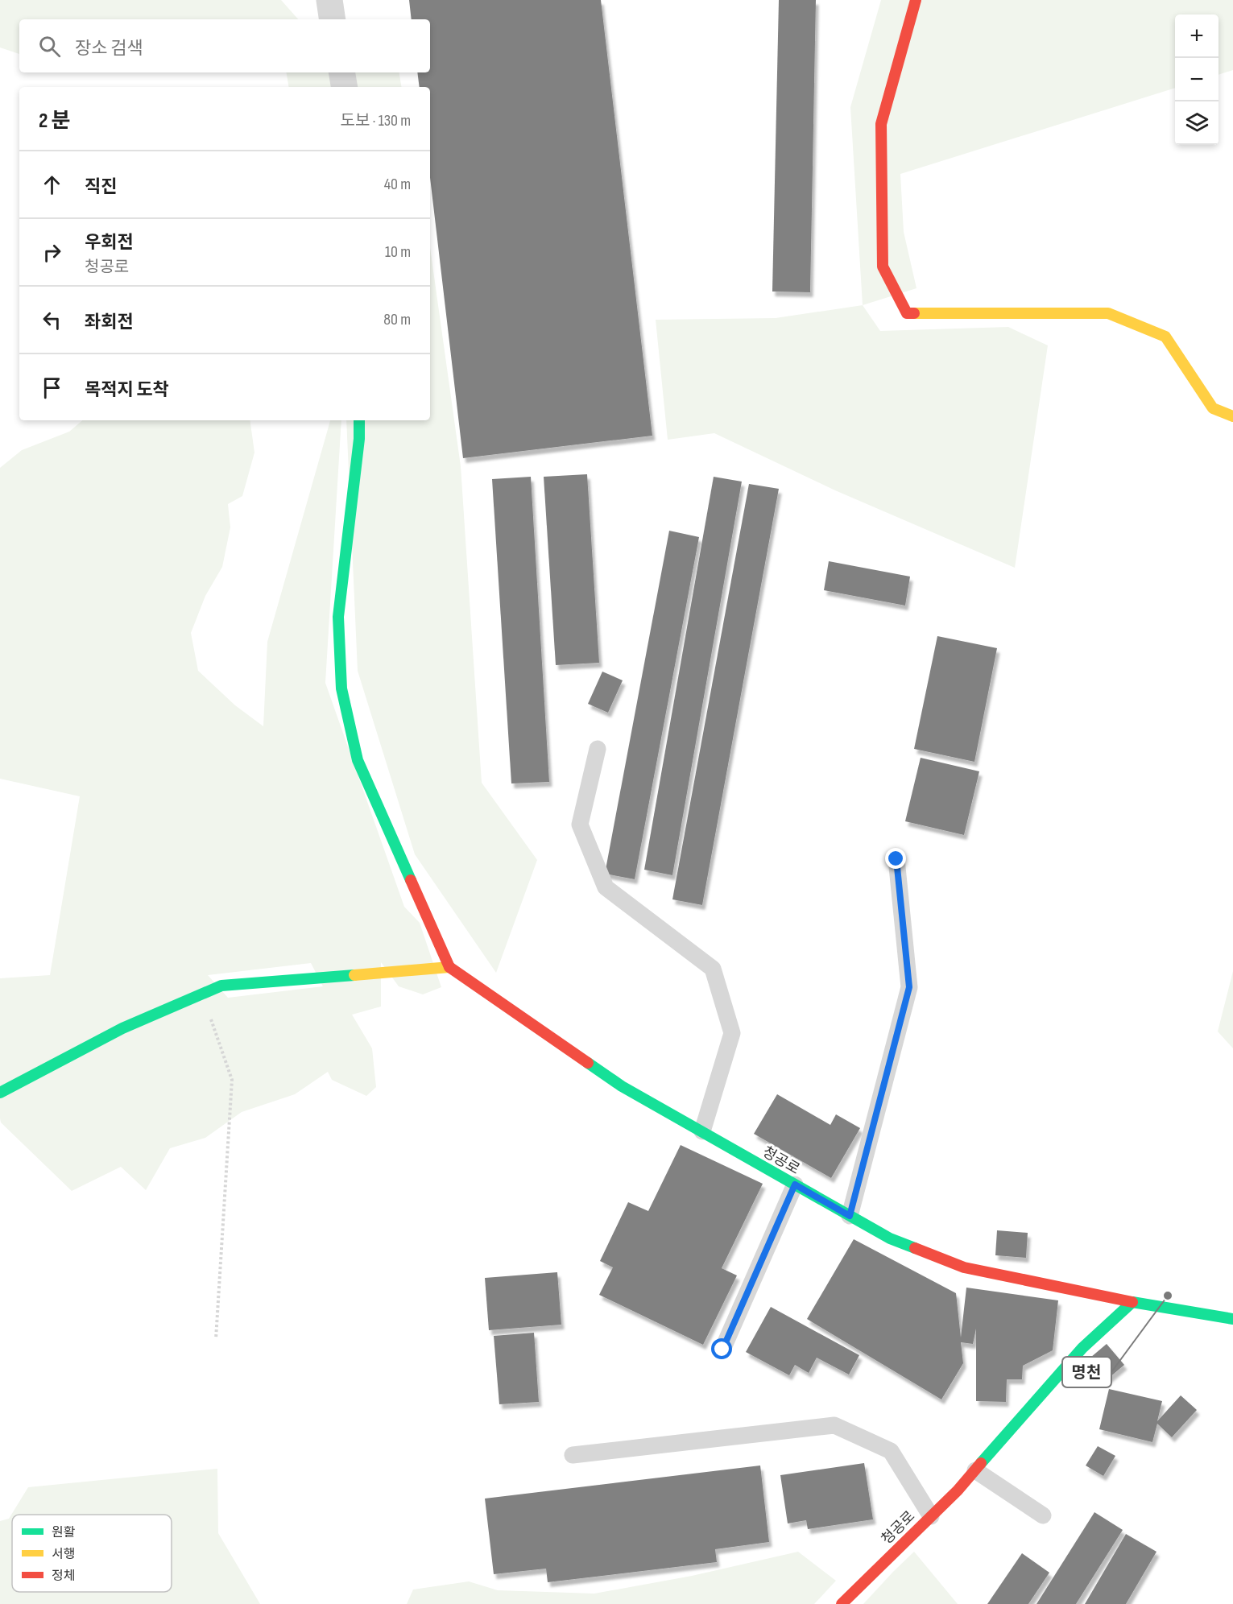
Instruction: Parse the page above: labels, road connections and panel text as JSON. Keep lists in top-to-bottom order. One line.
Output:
{"streets":{"street":["청공로"]},"places":["명천"],"legend":["원활","서행","정체"],"page":{"map_buttons":["+","−"],"search":"장소 검색","heading":["2 분","도보 · 130 m"],"list":[["직진","40 m"],["우회전","청공로","10 m"],["좌회전","80 m"],"목적지 도착"]}}
